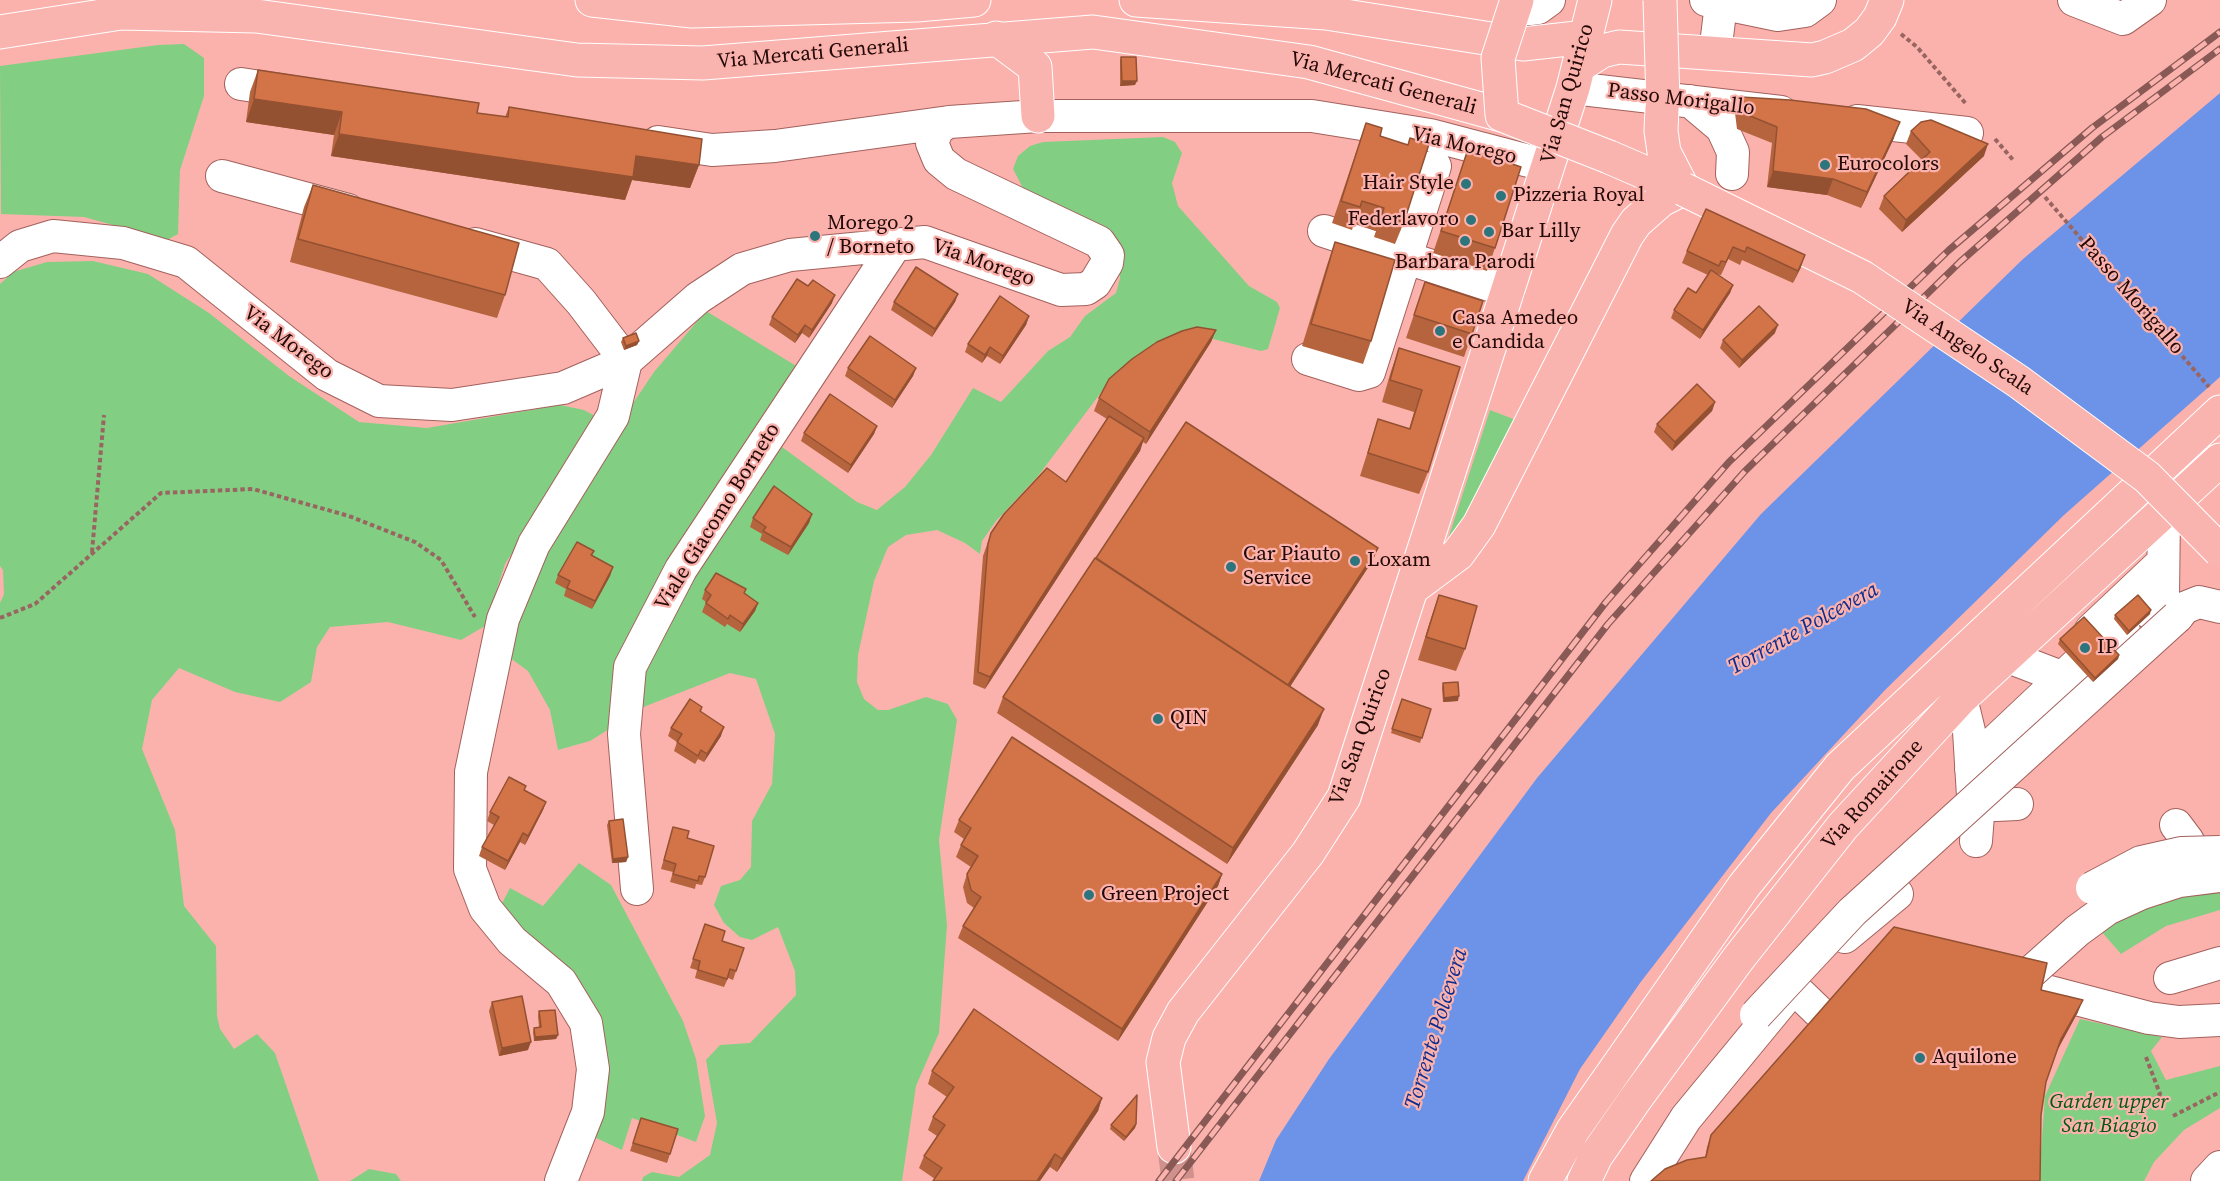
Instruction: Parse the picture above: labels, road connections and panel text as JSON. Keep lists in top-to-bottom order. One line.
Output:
{"streets":{"main road":["Via Mercati Generali","Via San Quirico","Via Angelo Scala","Via Romairone"],"street":["Passo Morigallo","Via Morego","Viale Giacomo Borneto"]},"crossings":[["Via Mercati Generali","Via Angelo Scala"],["Via San Quirico","Passo Morigallo"],["Via San Quirico","Via Morego"],["Via Morego","Viale Giacomo Borneto"]],"water":["Torrente Polcevera"],"parks":["Garden upper San Biagio"],"places":["Eurocolors","Hair Style","Pizzeria Royal","Federlavoro","Bar Lilly","Morego 2 / Borneto","Barbara Parodi","Casa Amedeo e Candida","Loxam","Car Piauto Service","IP","QIN","Green Project","Aquilone"]}
